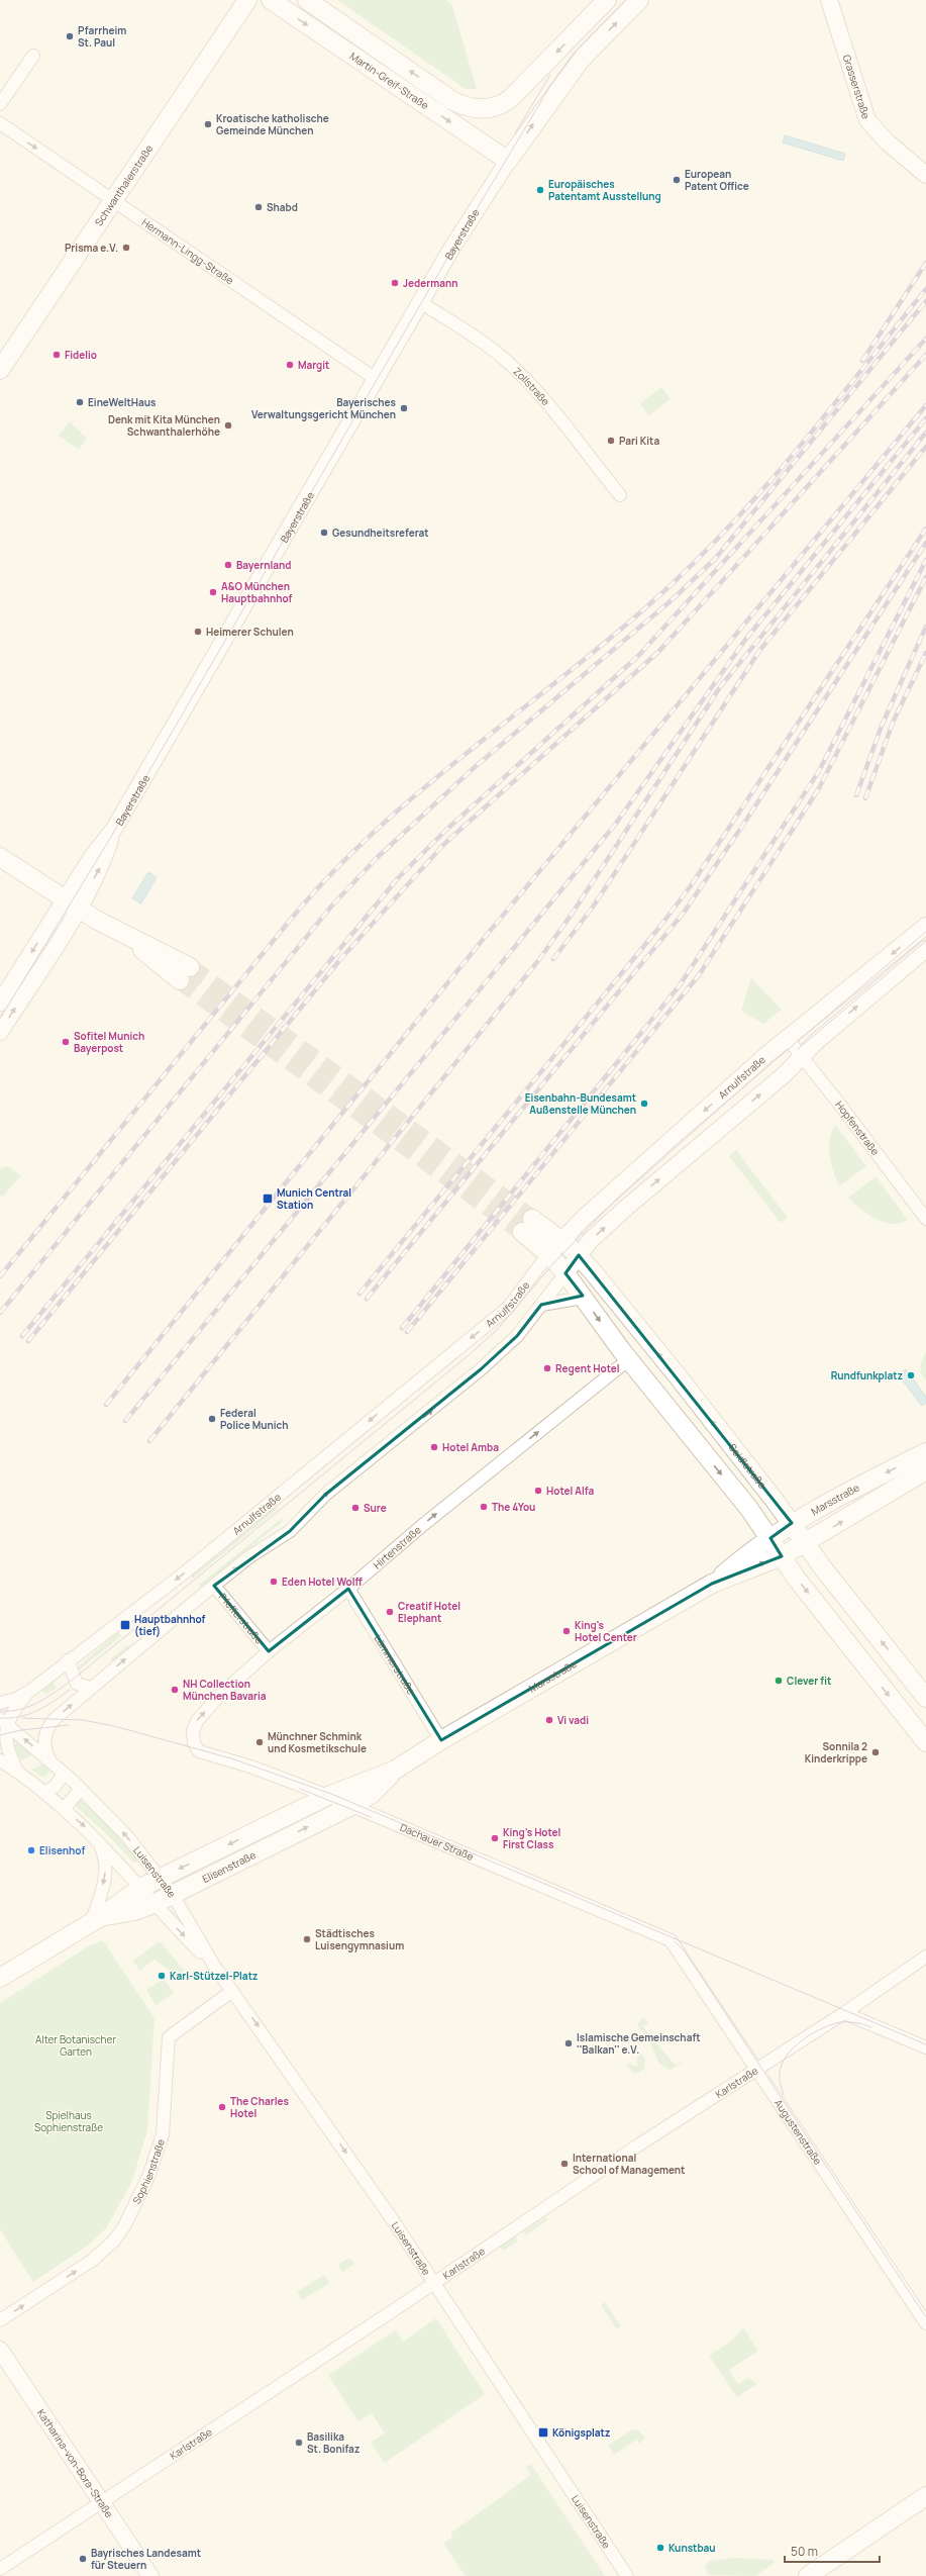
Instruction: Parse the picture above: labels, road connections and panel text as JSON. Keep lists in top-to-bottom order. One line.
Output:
{"streets":{"main road":["Martin-Greif-Straße","Schwanthalerstraße","Bayerstraße","Seidlstraße","Marsstraße","Elisenstraße"],"street":["Grasserstraße","Hermann-Lingg-Straße","Zollstraße","Arnulfstraße","Hopfenstraße","Hirtenstraße","Pfefferstraße","Lämmerstraße","Dachauer Straße","Luisenstraße","Karlstraße","Augustenstraße","Sophienstraße","Katharina-von-Bora-Straße"]},"crossings":[["Martin-Greif-Straße","Bayerstraße"],["Schwanthalerstraße","Hermann-Lingg-Straße"],["Bayerstraße","Hermann-Lingg-Straße"],["Bayerstraße","Zollstraße"],["Arnulfstraße","Hopfenstraße"],["Arnulfstraße","Seidlstraße"],["Arnulfstraße","Luisenstraße"],["Seidlstraße","Marsstraße"],["Marsstraße","Lämmerstraße"],["Marsstraße","Dachauer Straße"],["Marsstraße","Elisenstraße"],["Hirtenstraße","Pfefferstraße"],["Hirtenstraße","Lämmerstraße"],["Hirtenstraße","Dachauer Straße"],["Dachauer Straße","Elisenstraße"],["Dachauer Straße","Augustenstraße"],["Elisenstraße","Luisenstraße"],["Luisenstraße","Karlstraße"],["Luisenstraße","Sophienstraße"],["Karlstraße","Augustenstraße"],["Karlstraße","Katharina-von-Bora-Straße"]],"one_way":["Sophienstraße"],"parks":["Alter Botanischer Garten","Spielhaus Sophienstraße"],"places":{"other":["Pfarrheim St. Paul","Kroatische katholische Gemeinde München","European Patent Office","Europäisches Patentamt Ausstellung","Shabd","Prisma e.V.","Jedermann","Fidelio","Margit","EineWeltHaus","Bayerisches Verwaltungsgericht München","Denk mit Kita München Schwanthalerhöhe","Pari Kita","Gesundheitsreferat","Bayernland","A&O München Hauptbahnhof","Heimerer Schulen","Sofitel Munich Bayerpost","Eisenbahn-Bundesamt Außenstelle München","Regent Hotel","Rundfunkplatz","Federal Police Munich","Hotel Amba","Hotel Alfa","The 4You","Sure","Eden Hotel Wolff","Creatif Hotel Elephant","King's Hotel Center","Clever fit","NH Collection München Bavaria","Vi vadi","Münchner Schmink und Kosmetikschule","Sonnila 2 Kinderkrippe","King's Hotel First Class","Elisenhof","Städtisches Luisengymnasium","Karl-Stützel-Platz","Islamische Gemeinschaft ''Balkan'' e.V.","The Charles Hotel","International School of Management","Basilika St. Bonifaz","Kunstbau","Bayrisches Landesamt für Steuern"],"transit":["Munich Central Station","Hauptbahnhof (tief)","Königsplatz"]},"scale_bar":"50 m"}
